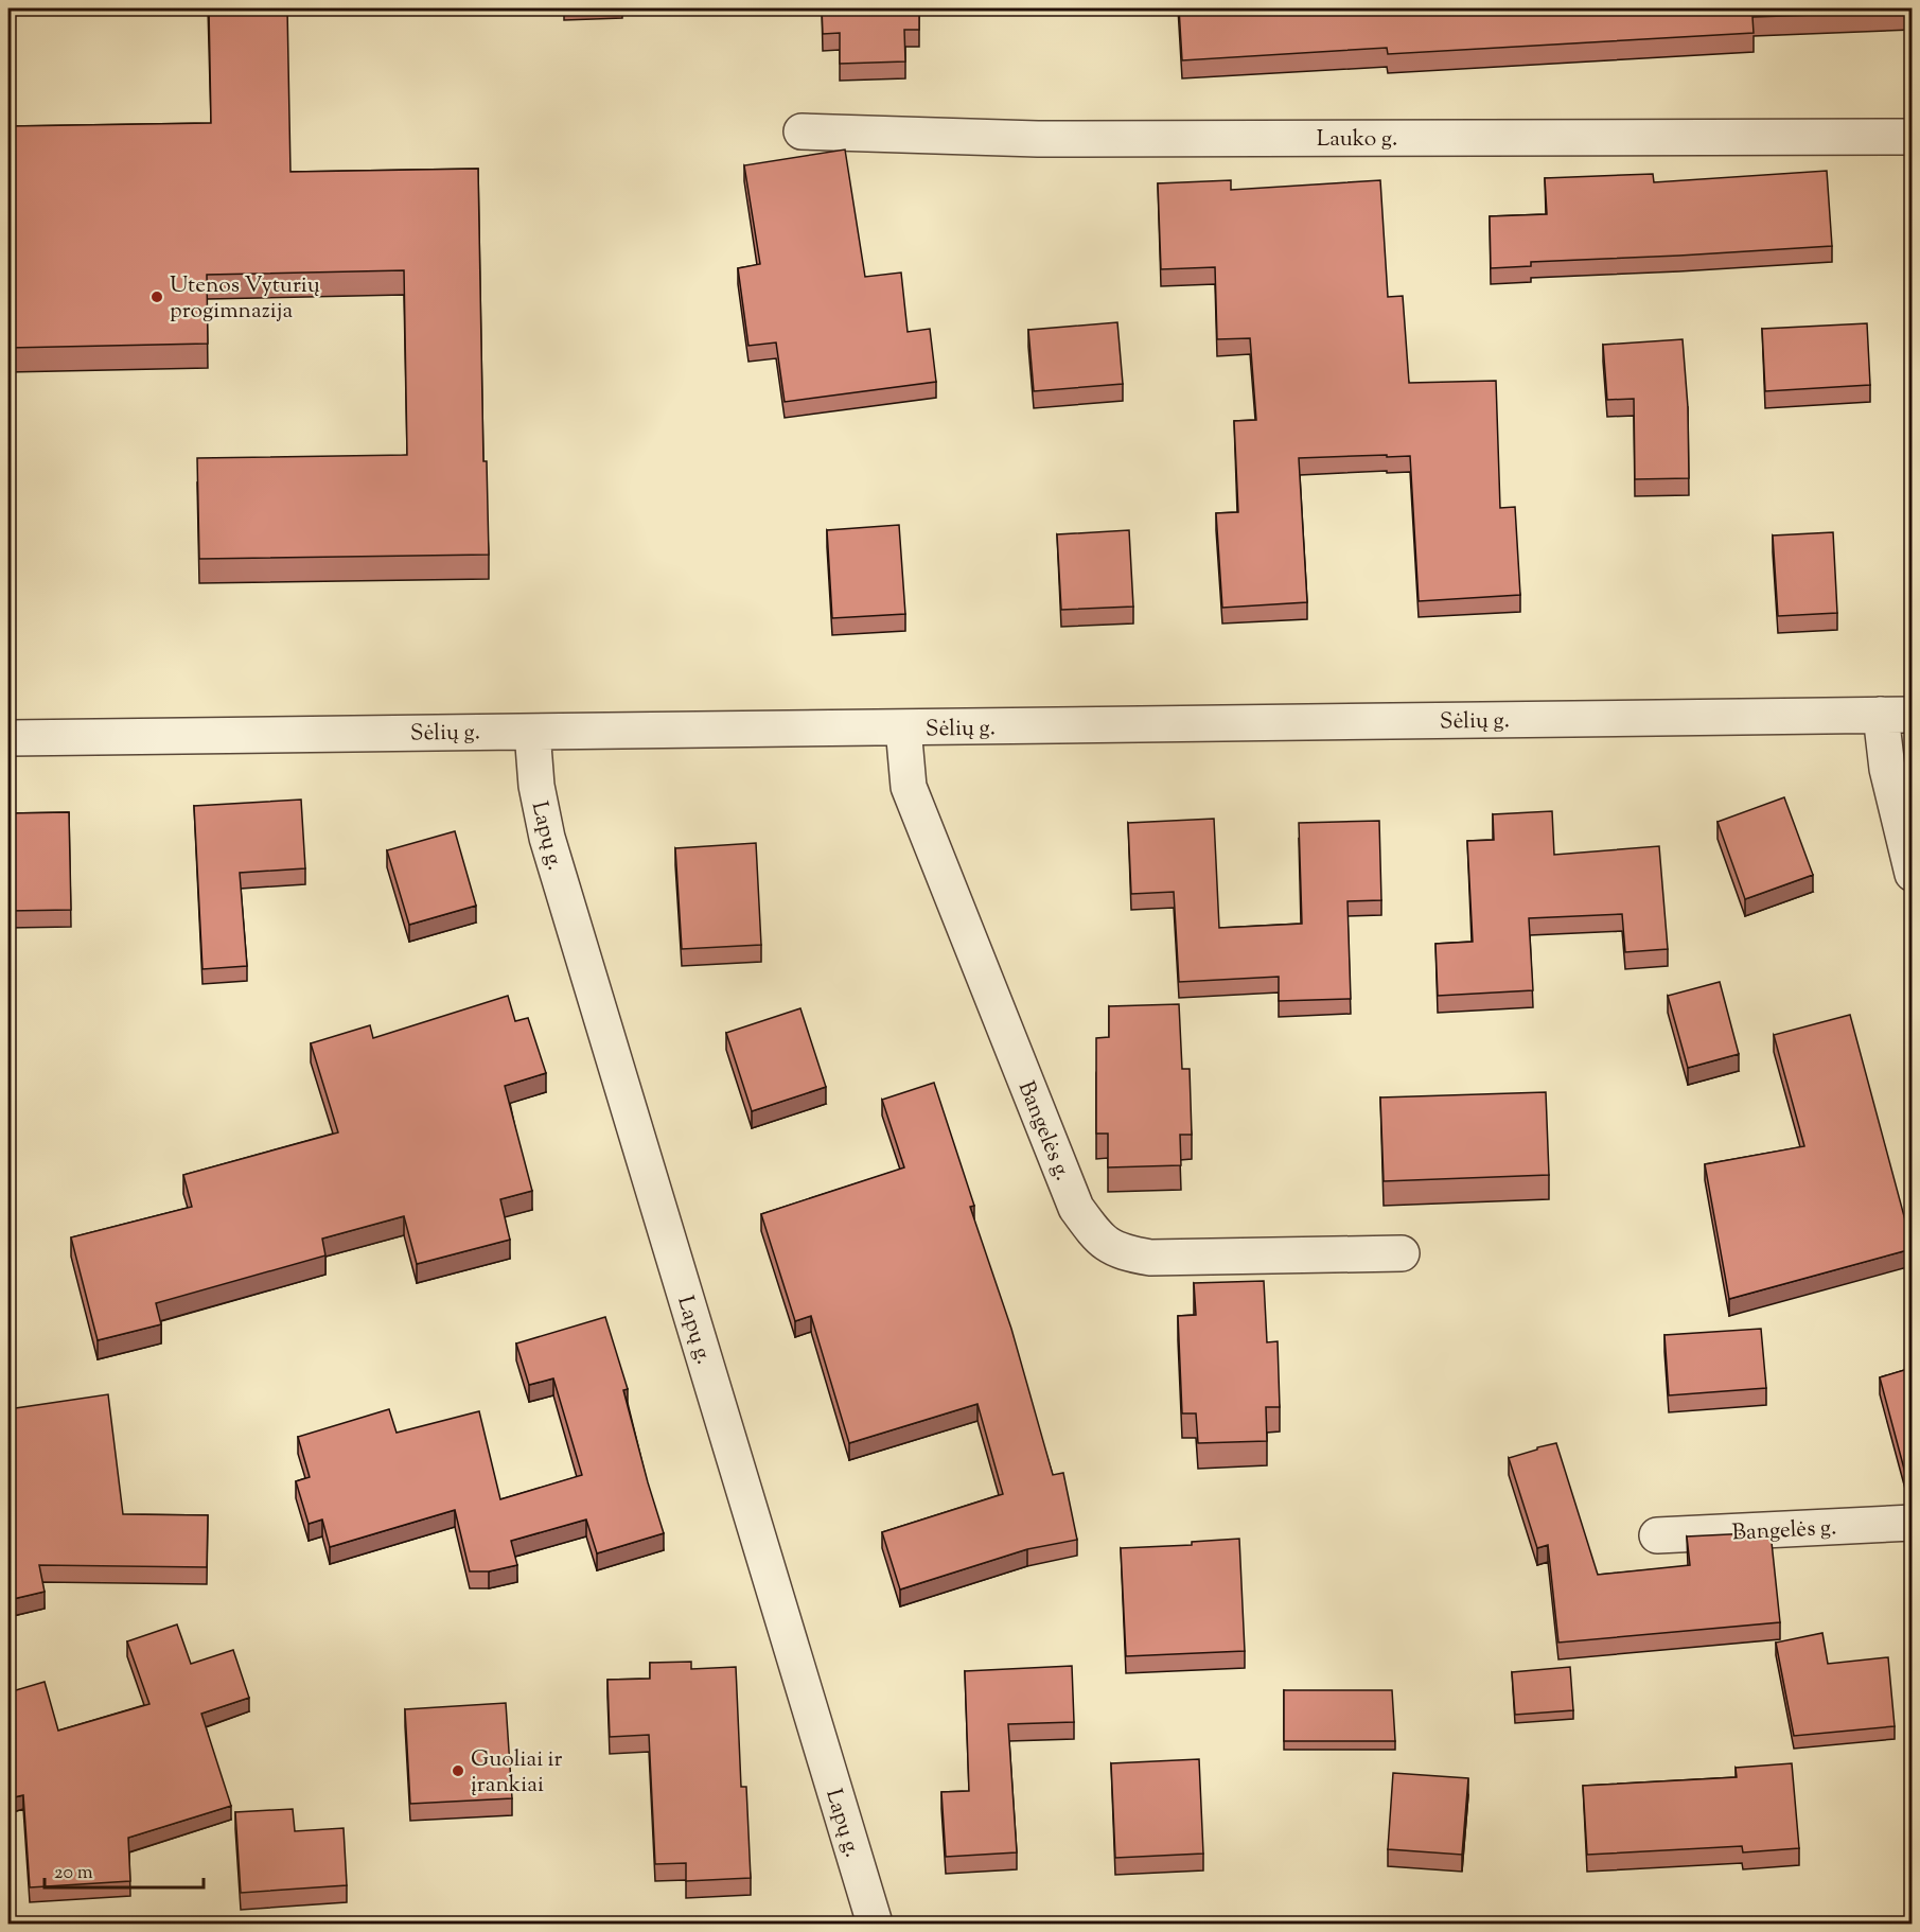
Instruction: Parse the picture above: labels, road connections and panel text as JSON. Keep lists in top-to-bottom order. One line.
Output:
{"streets":{"street":["Lauko g.","Sėlių g.","Lapų g.","Bangelės g."]},"crossings":[["Sėlių g.","Lapų g."],["Sėlių g.","Bangelės g."]],"places":["Utenos Vyturių progimnazija","Guoliai ir įrankiai"],"scale_bar":"20 m"}
